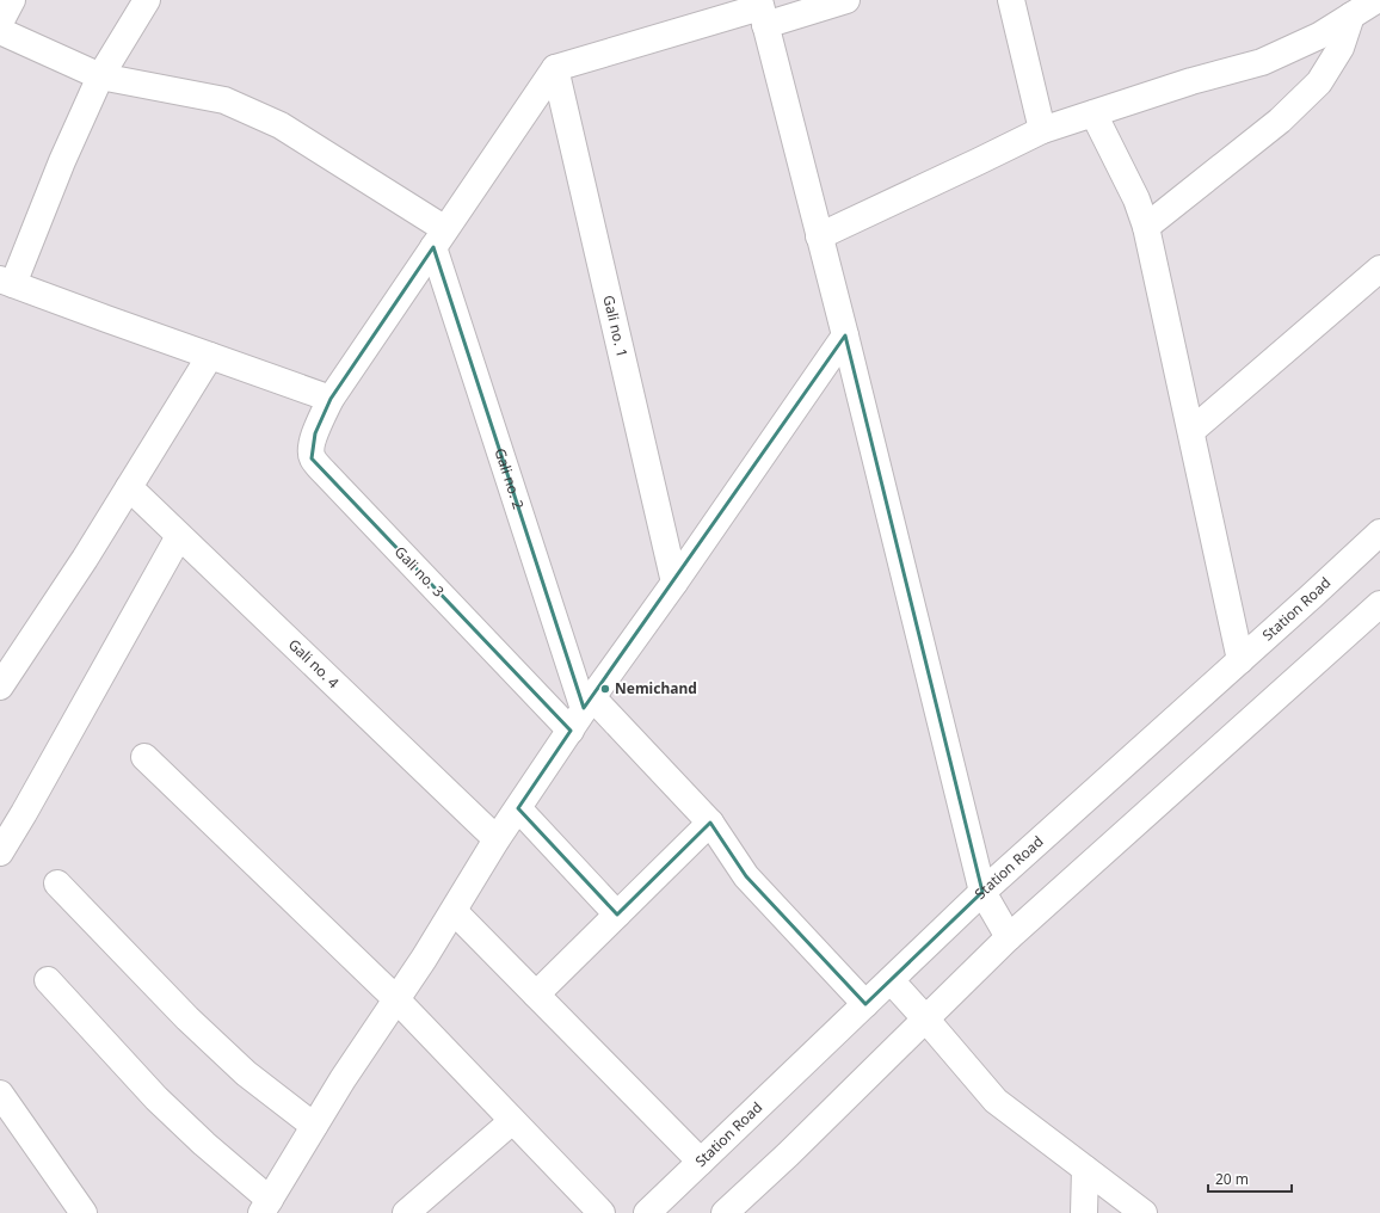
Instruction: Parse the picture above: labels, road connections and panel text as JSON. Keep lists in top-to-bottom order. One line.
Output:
{"streets":{"street":["Gali no. 1","Gali no. 2","Gali no. 3","Station Road","Gali no. 4"]},"crossings":[["Gali no. 1","Gali no. 3"],["Gali no. 2","Gali no. 3"]],"places":["Nemichand"],"scale_bar":"20 m"}
